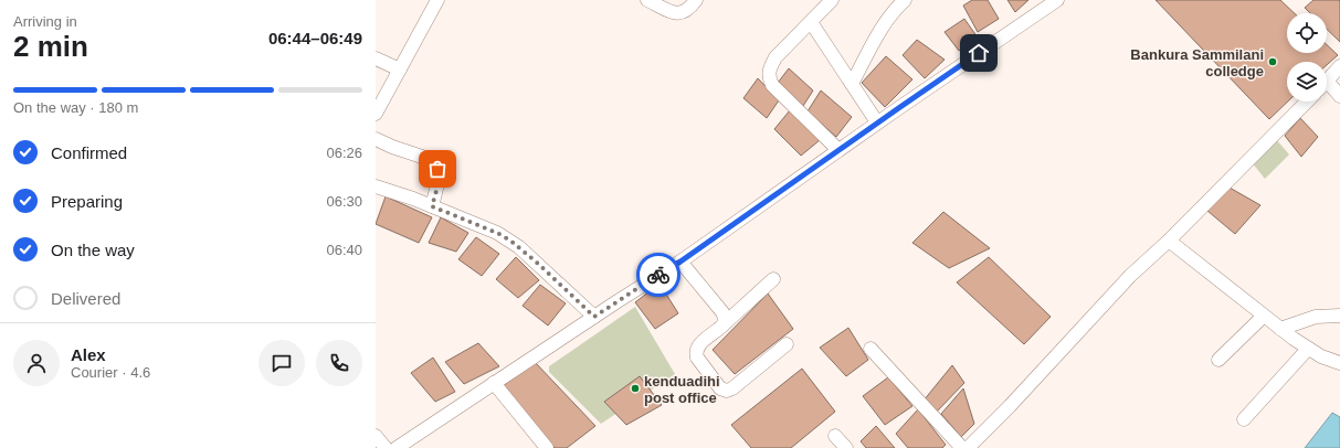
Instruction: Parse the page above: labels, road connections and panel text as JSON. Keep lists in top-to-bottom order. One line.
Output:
{"places":["Bankura Sammilani colledge","kenduadihi post office"],"page":{"heading":["2 min","Arriving in","06:44–06:49"],"panel":["Alex","Courier · 4.6"],"bar":"On the way · 180 m","list":[["Confirmed","06:26"],["Preparing","06:30"],["On the way","06:40"],"Delivered"]}}
